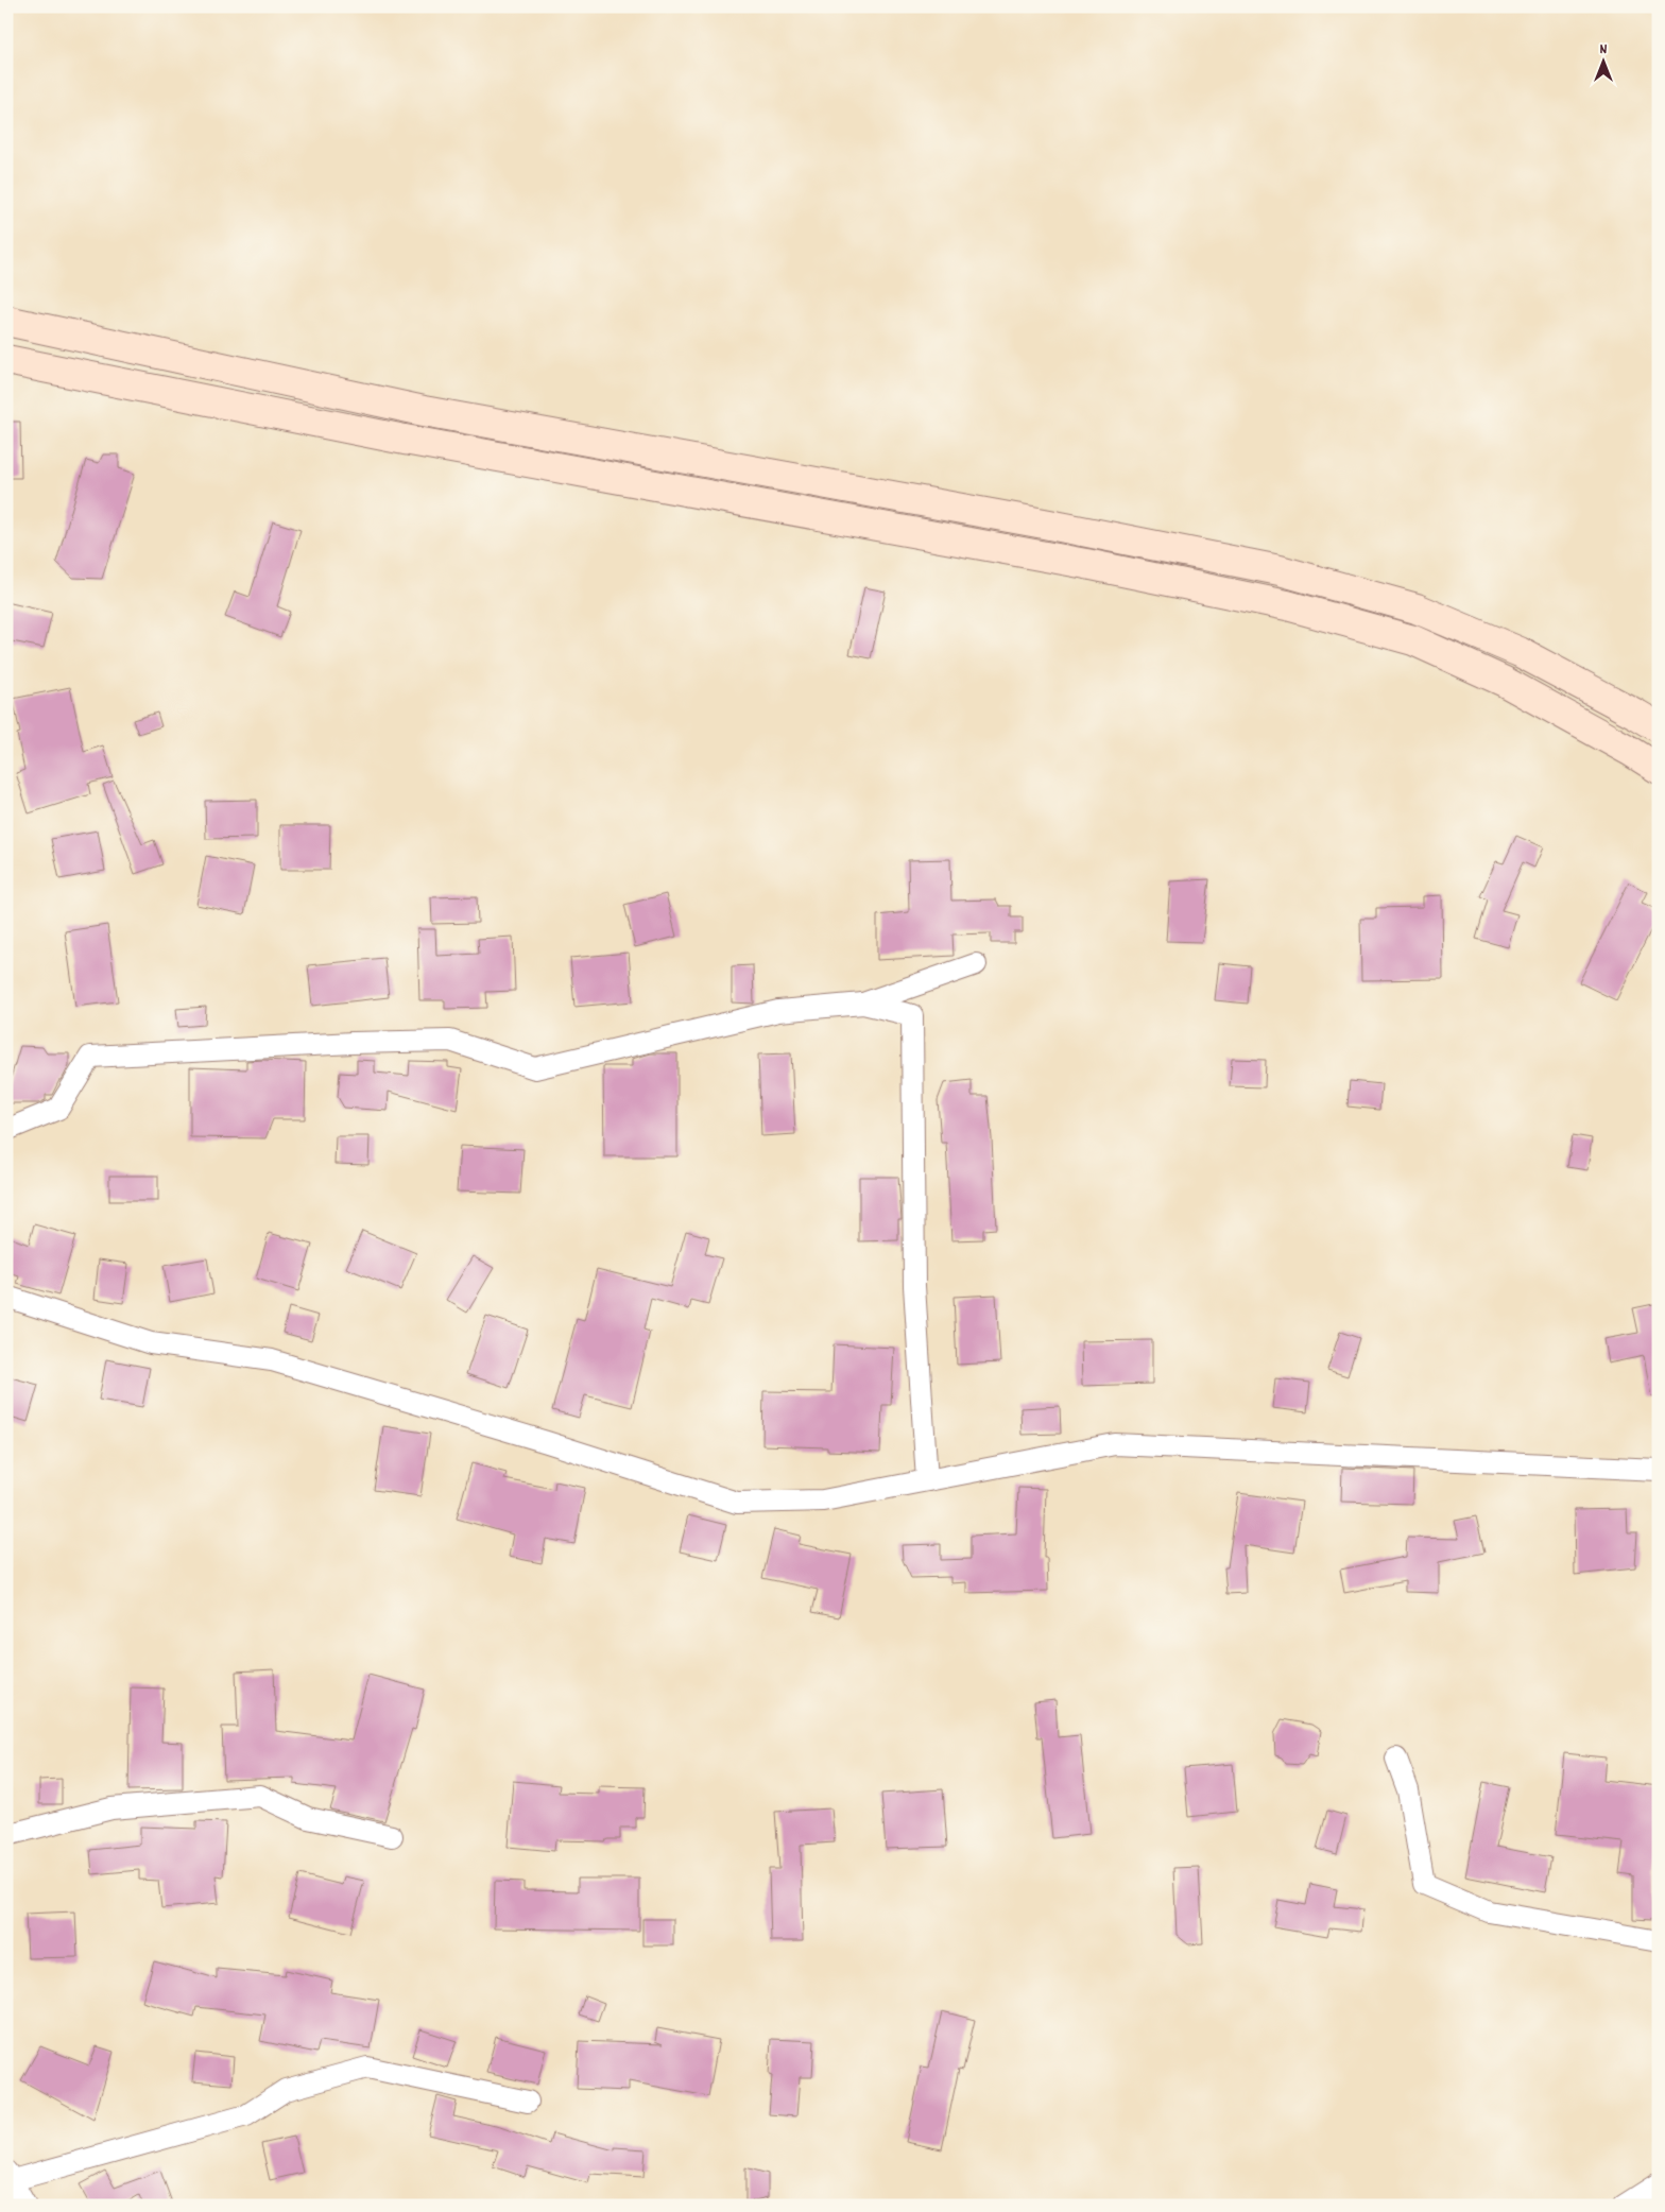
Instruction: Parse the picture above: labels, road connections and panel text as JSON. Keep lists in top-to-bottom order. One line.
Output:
{"north":"top"}
